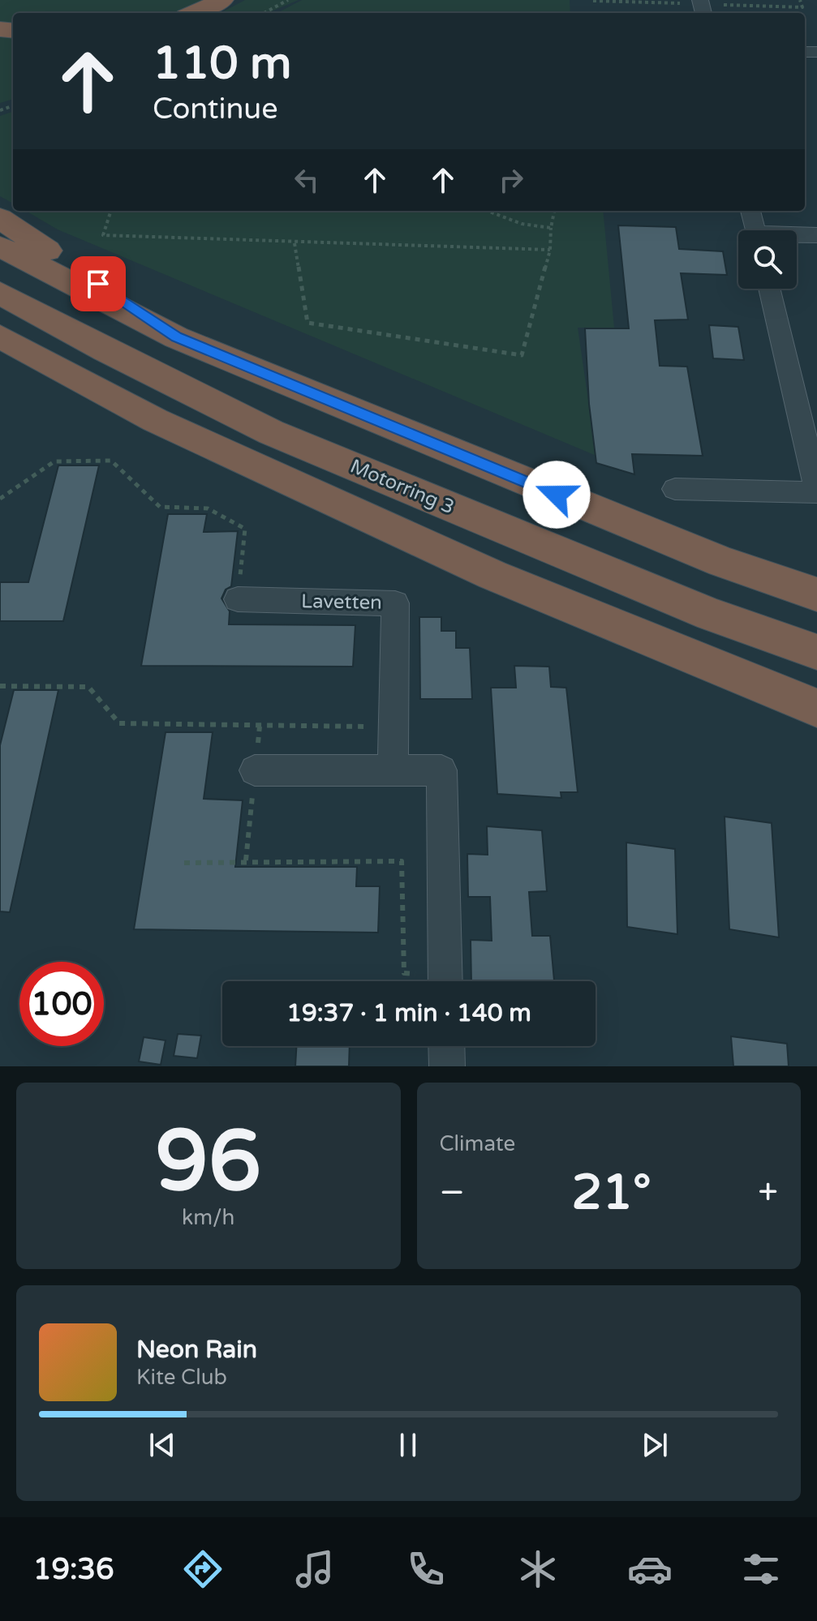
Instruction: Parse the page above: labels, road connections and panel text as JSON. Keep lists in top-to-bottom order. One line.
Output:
{"streets":{"highway":["Motorring 3"],"street":["Lavetten"]},"page":{"turn":["110 m","Continue"],"limit":"100","trip":"19:37 · 1 min · 140 m","tile":[["96","km/h"],"Climate"],"heat":["−","21°","+"],"song":["Neon Rain","Kite Club"],"tabs":"19:36"}}
